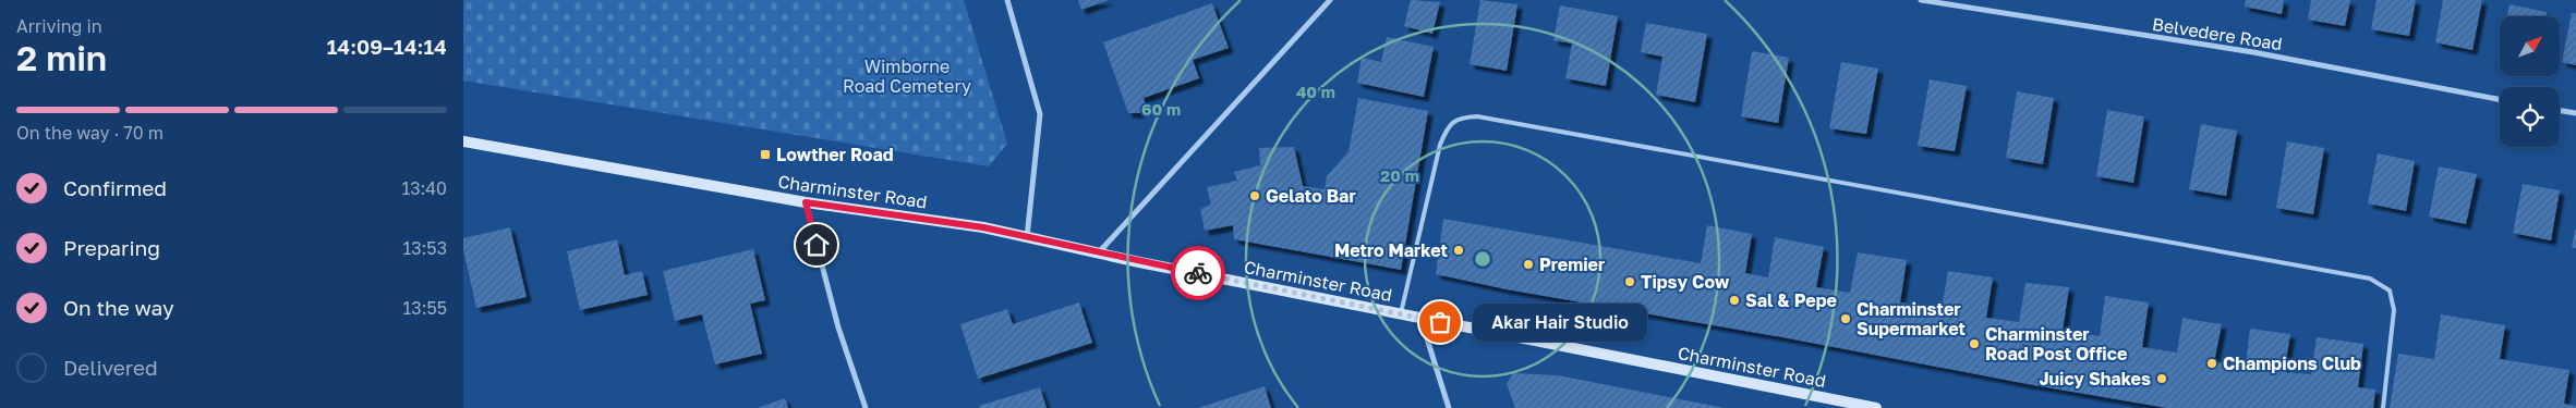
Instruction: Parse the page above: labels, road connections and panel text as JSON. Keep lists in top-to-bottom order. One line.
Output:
{"streets":{"main road":["Charminster Road"],"street":["Belvedere Road"]},"parks":["Wimborne Road Cemetery"],"places":{"transit":["Lowther Road"],"other":["Gelato Bar","Metro Market","Premier","Tipsy Cow","Sal & Pepe","Charminster Supermarket","Akar Hair Studio","Charminster Road Post Office","Champions Club","Juicy Shakes"]},"north":"top right","page":{"heading":["2 min","Arriving in","14:09–14:14"],"bar":"On the way · 70 m","list":[["Confirmed","13:40"],["Preparing","13:53"],["On the way","13:55"],"Delivered"],"bubble":"Akar Hair Studio"},"rings":["40 m","60 m","20 m"]}
